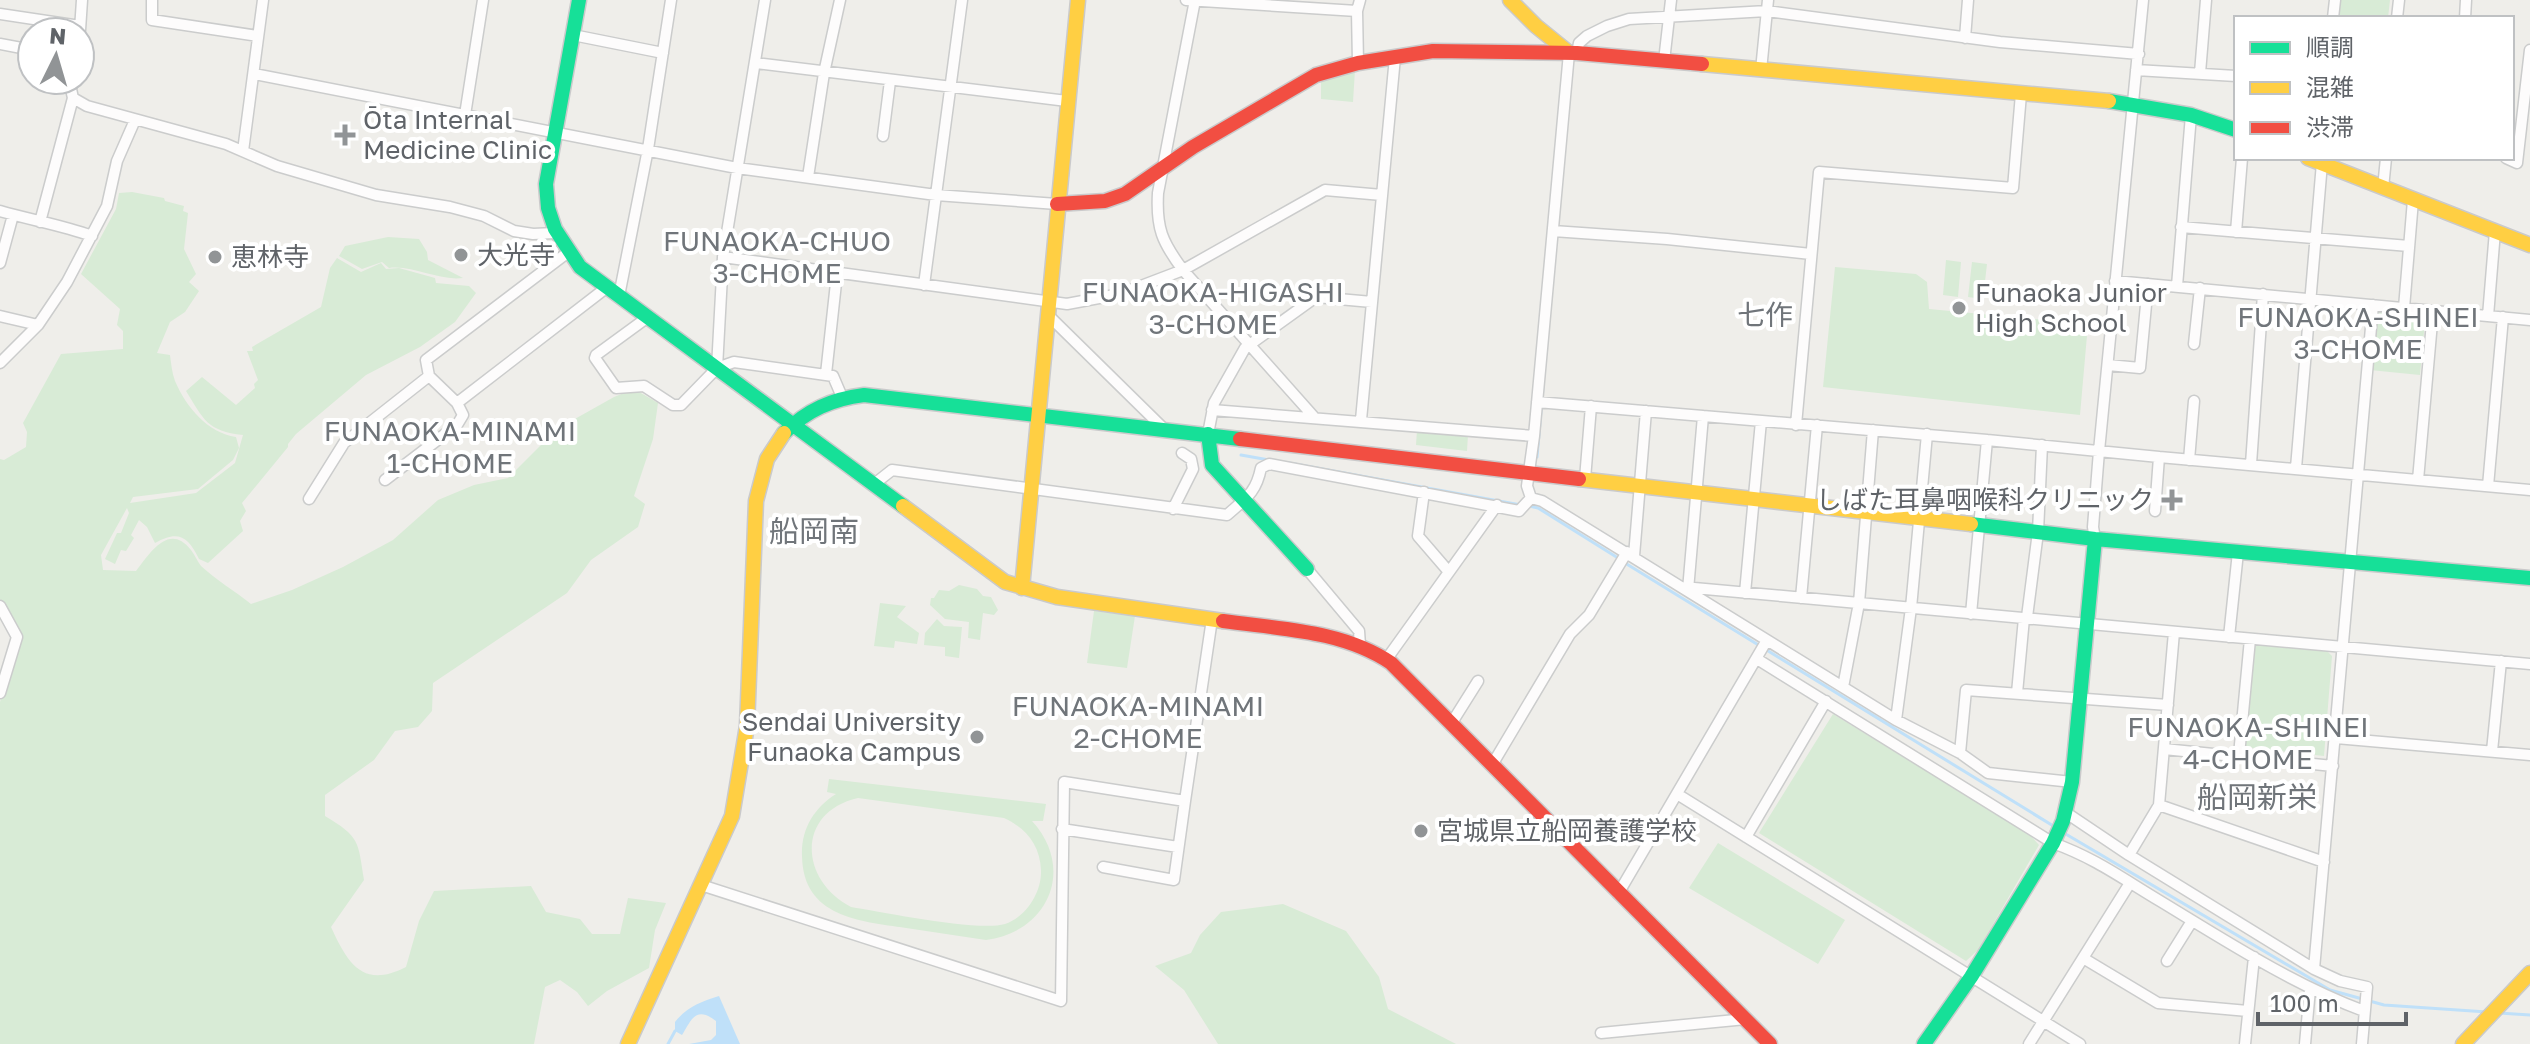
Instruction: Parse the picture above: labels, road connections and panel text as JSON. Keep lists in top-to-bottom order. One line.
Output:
{"districts":["FUNAOKA-CHUO 3-CHOME","FUNAOKA-HIGASHI 3-CHOME","七作","FUNAOKA-SHINEI 3-CHOME","FUNAOKA-MINAMI 1-CHOME","船岡南","FUNAOKA-MINAMI 2-CHOME","FUNAOKA-SHINEI 4-CHOME","船岡新栄"],"places":{"health":["Ōta Internal Medicine Clinic","しばた耳鼻咽喉科クリニック"],"other":["大光寺","恵林寺","Funaoka Junior High School","Sendai University Funaoka Campus","宮城県立船岡養護学校"]},"legend":["順調","混雑","渋滞"],"scale_bar":"100 m","north":"top"}
